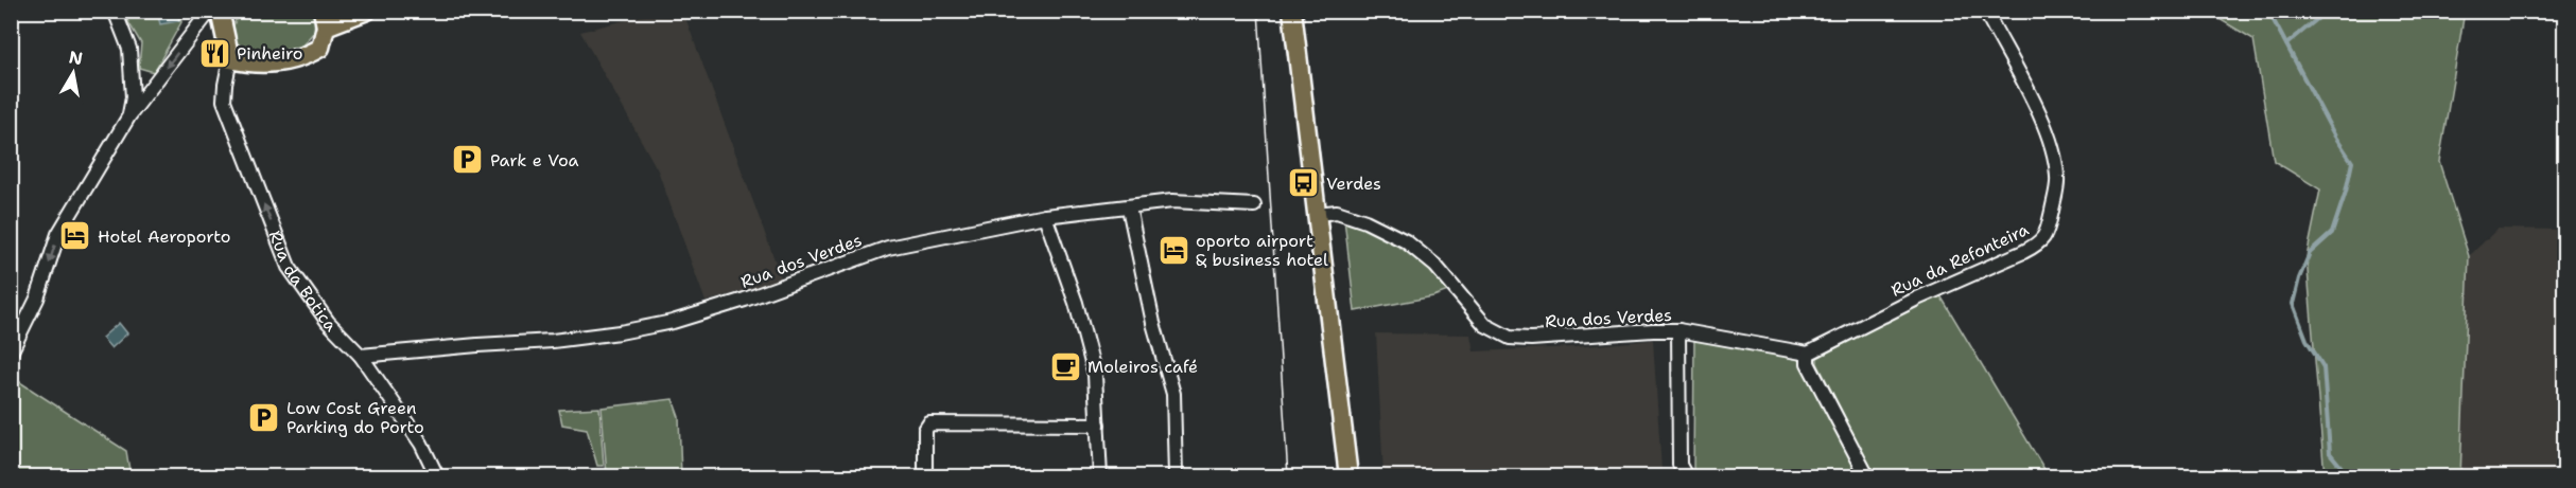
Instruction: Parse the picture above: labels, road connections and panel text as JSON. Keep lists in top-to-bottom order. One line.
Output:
{"streets":{"main road":["Rua da Botica"],"street":["Rua da Refonteira","Rua dos Verdes"]},"crossings":[["Rua da Refonteira","Rua dos Verdes"],["Rua dos Verdes","Rua da Botica"]],"one_way":["Rua da Botica"],"places":{"restaurant":["Pinheiro"],"parking":["Park e Voa","Low Cost Green Parking do Porto"],"bus stop":["Verdes"],"hotel":["Hotel Aeroporto","oporto airport & business hotel"],"cafe":["Moleiros café"]},"north":"top"}
